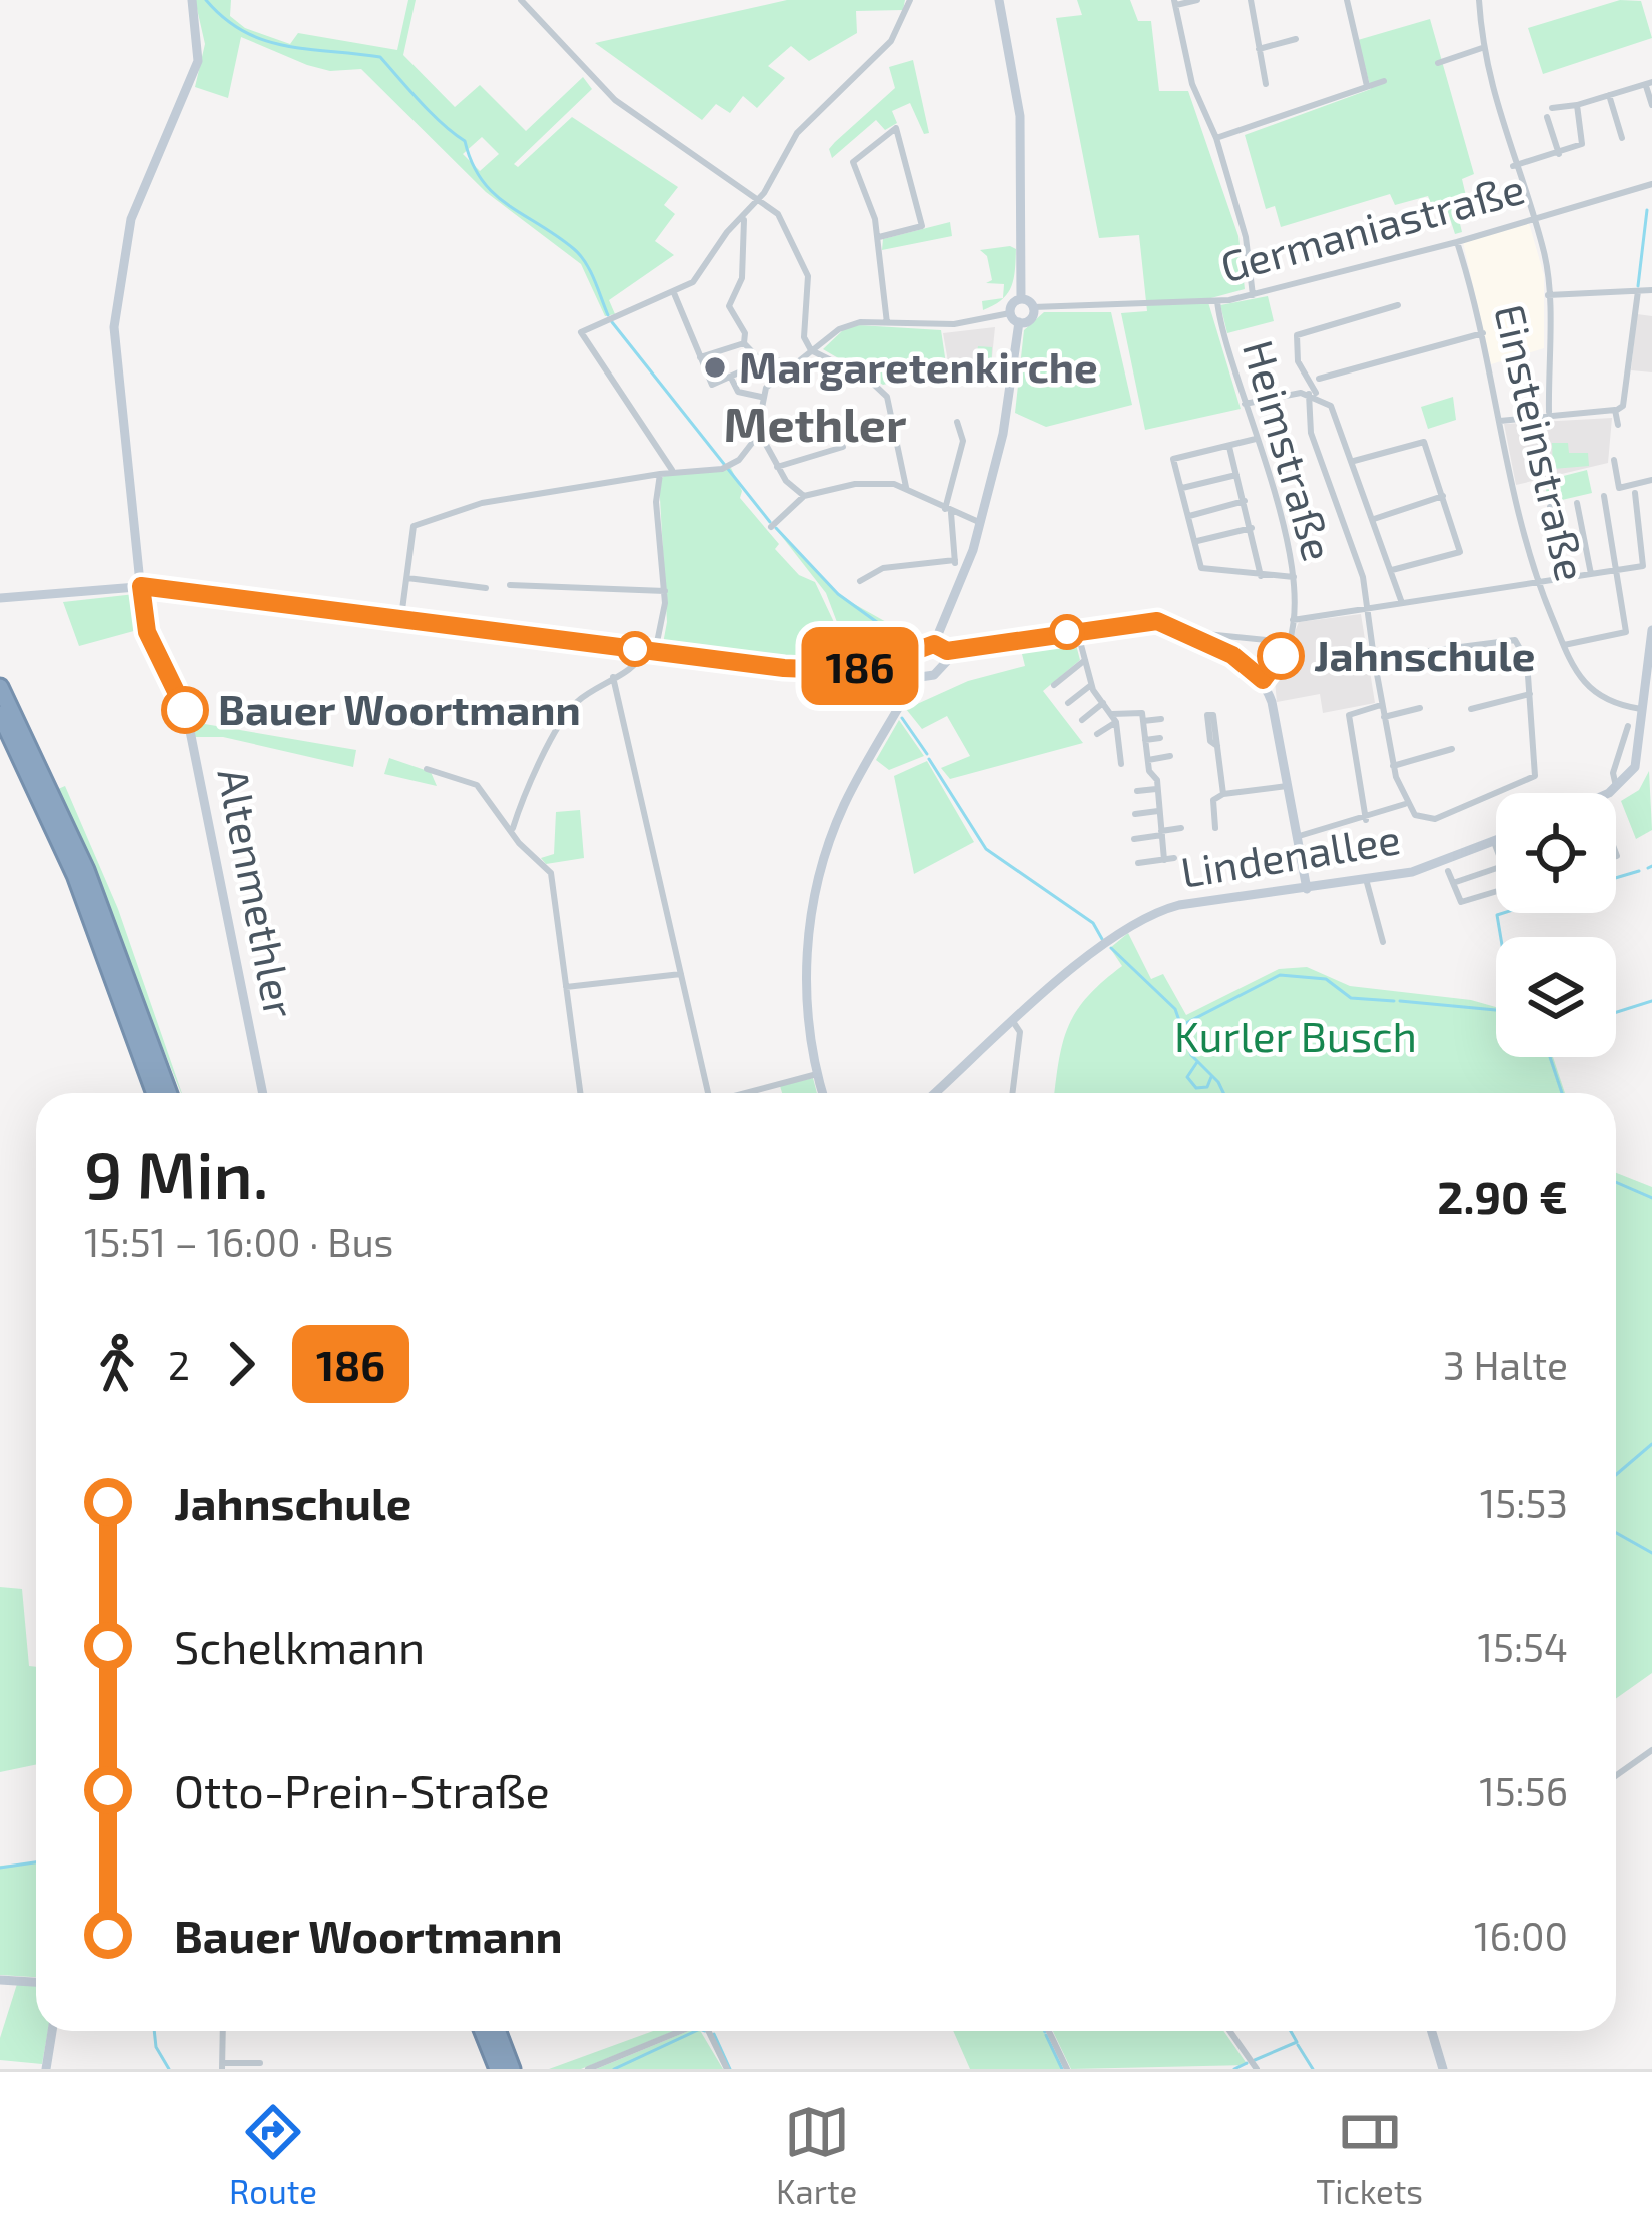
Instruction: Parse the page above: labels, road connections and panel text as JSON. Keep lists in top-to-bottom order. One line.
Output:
{"streets":{"street":["Germaniastraße","Einsteinstraße","Heimstraße","Lindenallee","Altenmethler"]},"crossings":[["Germaniastraße","Einsteinstraße"],["Germaniastraße","Heimstraße"]],"districts":["Methler"],"parks":["Kurler Busch"],"places":["Margaretenkirche","Jahnschule","Bauer Woortmann"],"lines":["bus line 186"],"page":{"on_map":"186","heading":["9 Min.","15:51 – 16:00 · Bus","2.90 €"],"legs":["2","186","3 Halte"],"list":[{"name":"Jahnschule","value":"15:53"},{"name":"Schelkmann","value":"15:54"},{"name":"Otto-Prein-Straße","value":"15:56"},{"name":"Bauer Woortmann","value":"16:00"}],"tabs":["Route","Karte","Tickets"]}}
